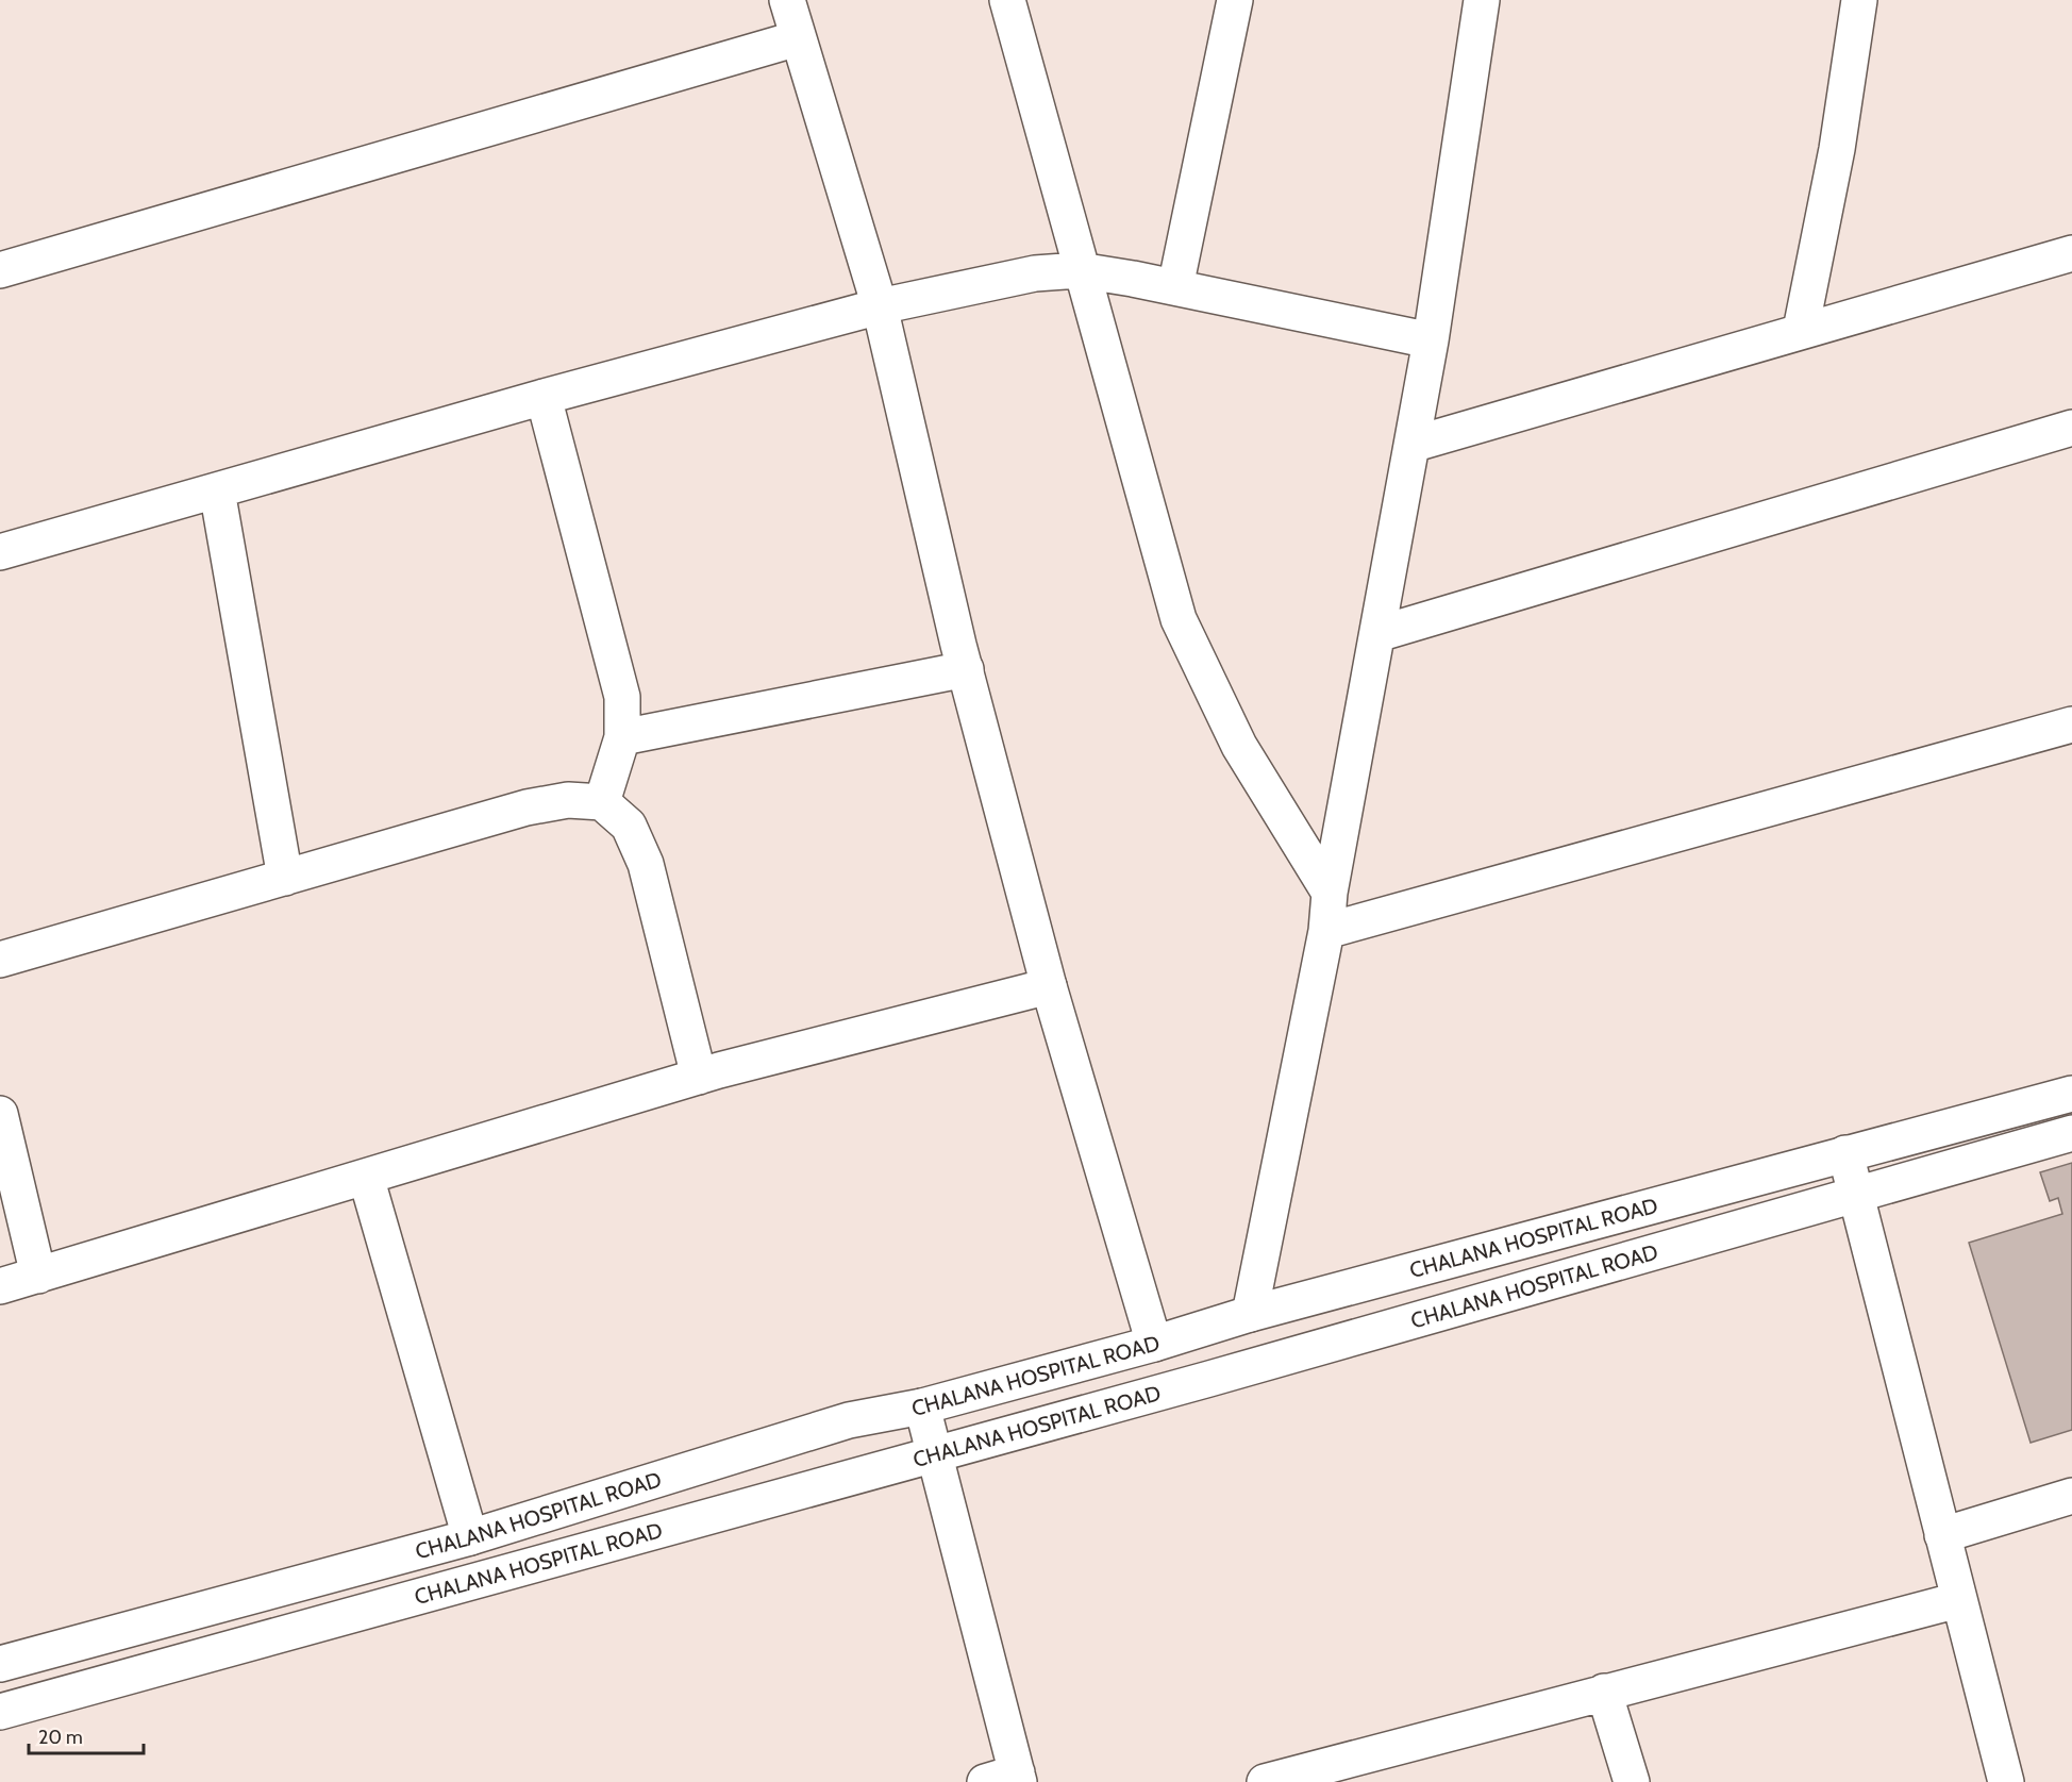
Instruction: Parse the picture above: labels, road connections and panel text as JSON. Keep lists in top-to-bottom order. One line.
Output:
{"streets":{"street":["CHALANA HOSPITAL ROAD"]},"scale_bar":"20 m"}
